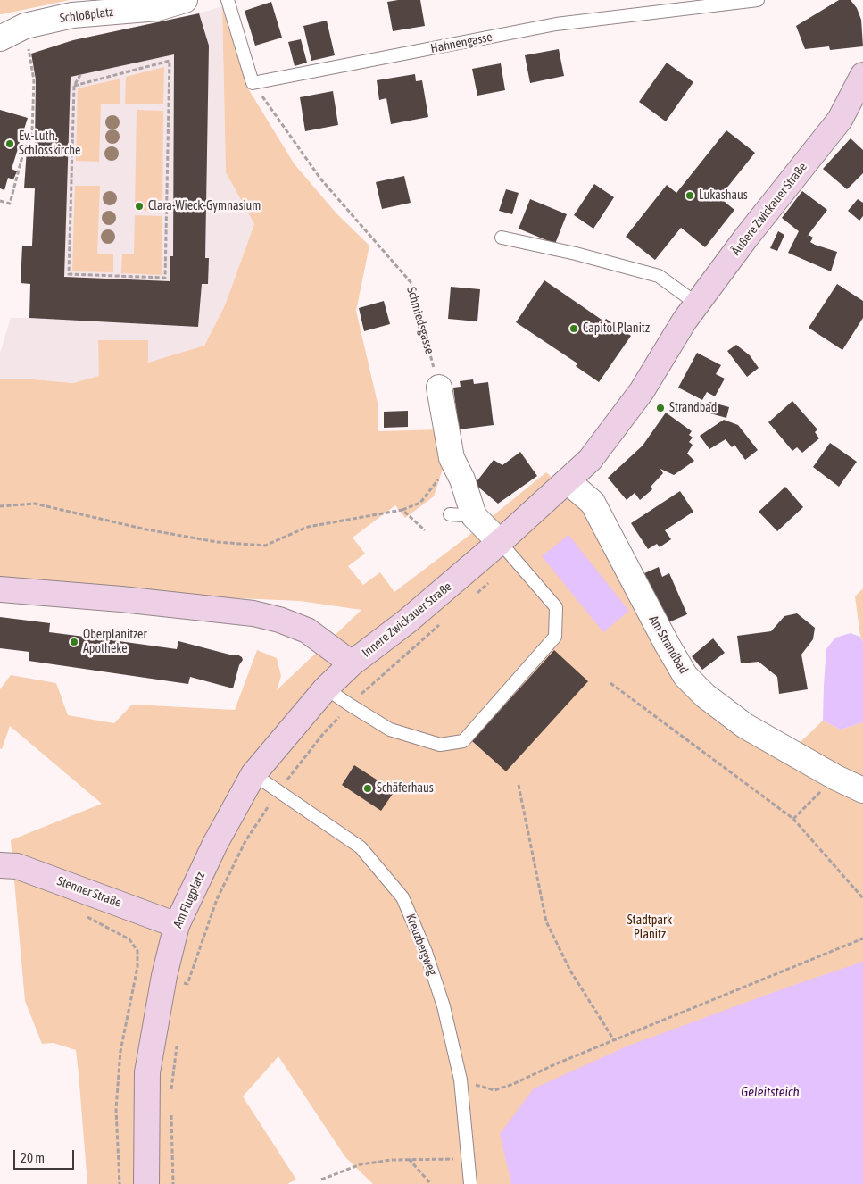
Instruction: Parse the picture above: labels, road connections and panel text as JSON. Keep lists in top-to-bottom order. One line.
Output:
{"streets":{"main road":["Äußere Zwickauer Straße","Innere Zwickauer Straße","Stenner Straße","Am Flugplatz"],"street":["Schloßplatz","Am Strandbad"],"lane":["Hahnengasse","Kreuzbergweg"],"path":["Schmiedsgasse"]},"crossings":[["Hahnengasse","Schmiedsgasse"],["Äußere Zwickauer Straße","Innere Zwickauer Straße"],["Innere Zwickauer Straße","Am Strandbad"],["Innere Zwickauer Straße","Am Flugplatz"],["Stenner Straße","Am Flugplatz"],["Am Flugplatz","Kreuzbergweg"]],"water":["Geleitsteich"],"parks":["Stadtpark Planitz"],"places":["Ev.-Luth. Schlosskirche","Lukashaus","Clara-Wieck-Gymnasium","Capitol Planitz","Strandbad","Oberplanitzer Apotheke","Schäferhaus"],"scale_bar":"20 m"}
